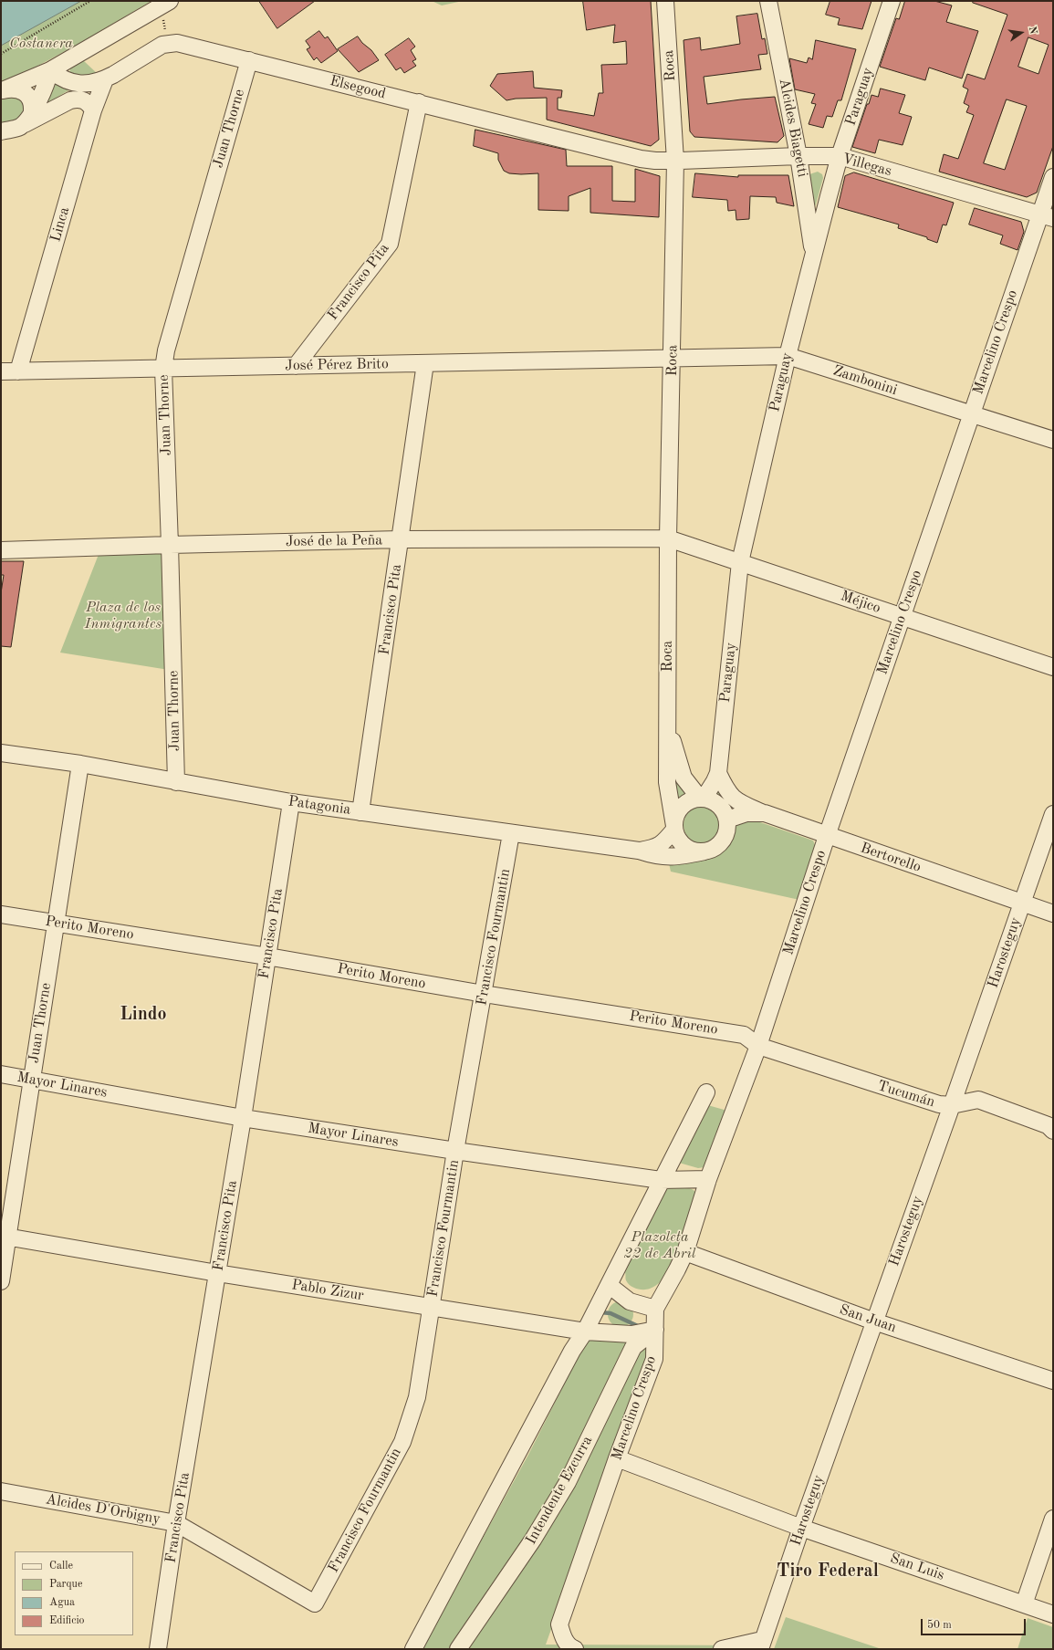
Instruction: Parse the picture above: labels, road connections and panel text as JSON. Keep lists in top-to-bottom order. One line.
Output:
{"streets":{"street":["Roca","Elsegood","Paraguay","Alcides Biagetti","Juan Thorne","Villegas","Linca","Francisco Pita","Marcelino Crespo","José Pérez Brito","Zambonini","José de la Peña","Méjico","Patagonia","Bertorello","Perito Moreno","Francisco Fourmantin","Harosteguy","Mayor Linares","Tucumán","Pablo Zizur","San Juan","Intendente Ezcurra","Alcides D'Orbigny","San Luis"]},"crossings":[["Roca","Elsegood"],["Roca","Villegas"],["Roca","José Pérez Brito"],["Roca","Zambonini"],["Roca","José de la Peña"],["Roca","Méjico"],["Elsegood","Juan Thorne"],["Elsegood","Villegas"],["Elsegood","Francisco Pita"],["Paraguay","Alcides Biagetti"],["Paraguay","Villegas"],["Paraguay","Zambonini"],["Paraguay","Méjico"],["Paraguay","Patagonia"],["Paraguay","Bertorello"],["Alcides Biagetti","Villegas"],["Juan Thorne","José Pérez Brito"],["Juan Thorne","José de la Peña"],["Juan Thorne","Patagonia"],["Juan Thorne","Perito Moreno"],["Juan Thorne","Mayor Linares"],["Juan Thorne","Pablo Zizur"],["Villegas","Marcelino Crespo"],["Linca","José Pérez Brito"],["Francisco Pita","José Pérez Brito"],["Francisco Pita","José de la Peña"],["Francisco Pita","Patagonia"],["Francisco Pita","Perito Moreno"],["Francisco Pita","Mayor Linares"],["Francisco Pita","Pablo Zizur"],["Francisco Pita","Alcides D'Orbigny"],["Marcelino Crespo","Zambonini"],["Marcelino Crespo","Méjico"],["Marcelino Crespo","Bertorello"],["Marcelino Crespo","Perito Moreno"],["Marcelino Crespo","Mayor Linares"],["Marcelino Crespo","Tucumán"],["Marcelino Crespo","Pablo Zizur"],["Marcelino Crespo","San Juan"],["Marcelino Crespo","Intendente Ezcurra"],["Marcelino Crespo","San Luis"],["José Pérez Brito","Zambonini"],["José de la Peña","Méjico"],["Patagonia","Bertorello"],["Patagonia","Francisco Fourmantin"],["Bertorello","Harosteguy"],["Perito Moreno","Francisco Fourmantin"],["Perito Moreno","Tucumán"],["Francisco Fourmantin","Mayor Linares"],["Francisco Fourmantin","Pablo Zizur"],["Francisco Fourmantin","Alcides D'Orbigny"],["Harosteguy","Tucumán"],["Harosteguy","San Juan"],["Harosteguy","San Luis"],["Pablo Zizur","Intendente Ezcurra"]],"districts":["Lindo","Tiro Federal"],"parks":["Costanera","Plaza de los Inmigrantes","Plazoleta 22 de Abril"],"legend":["Calle","Parque","Agua","Edificio"],"scale_bar":"50 m","north":"right"}
